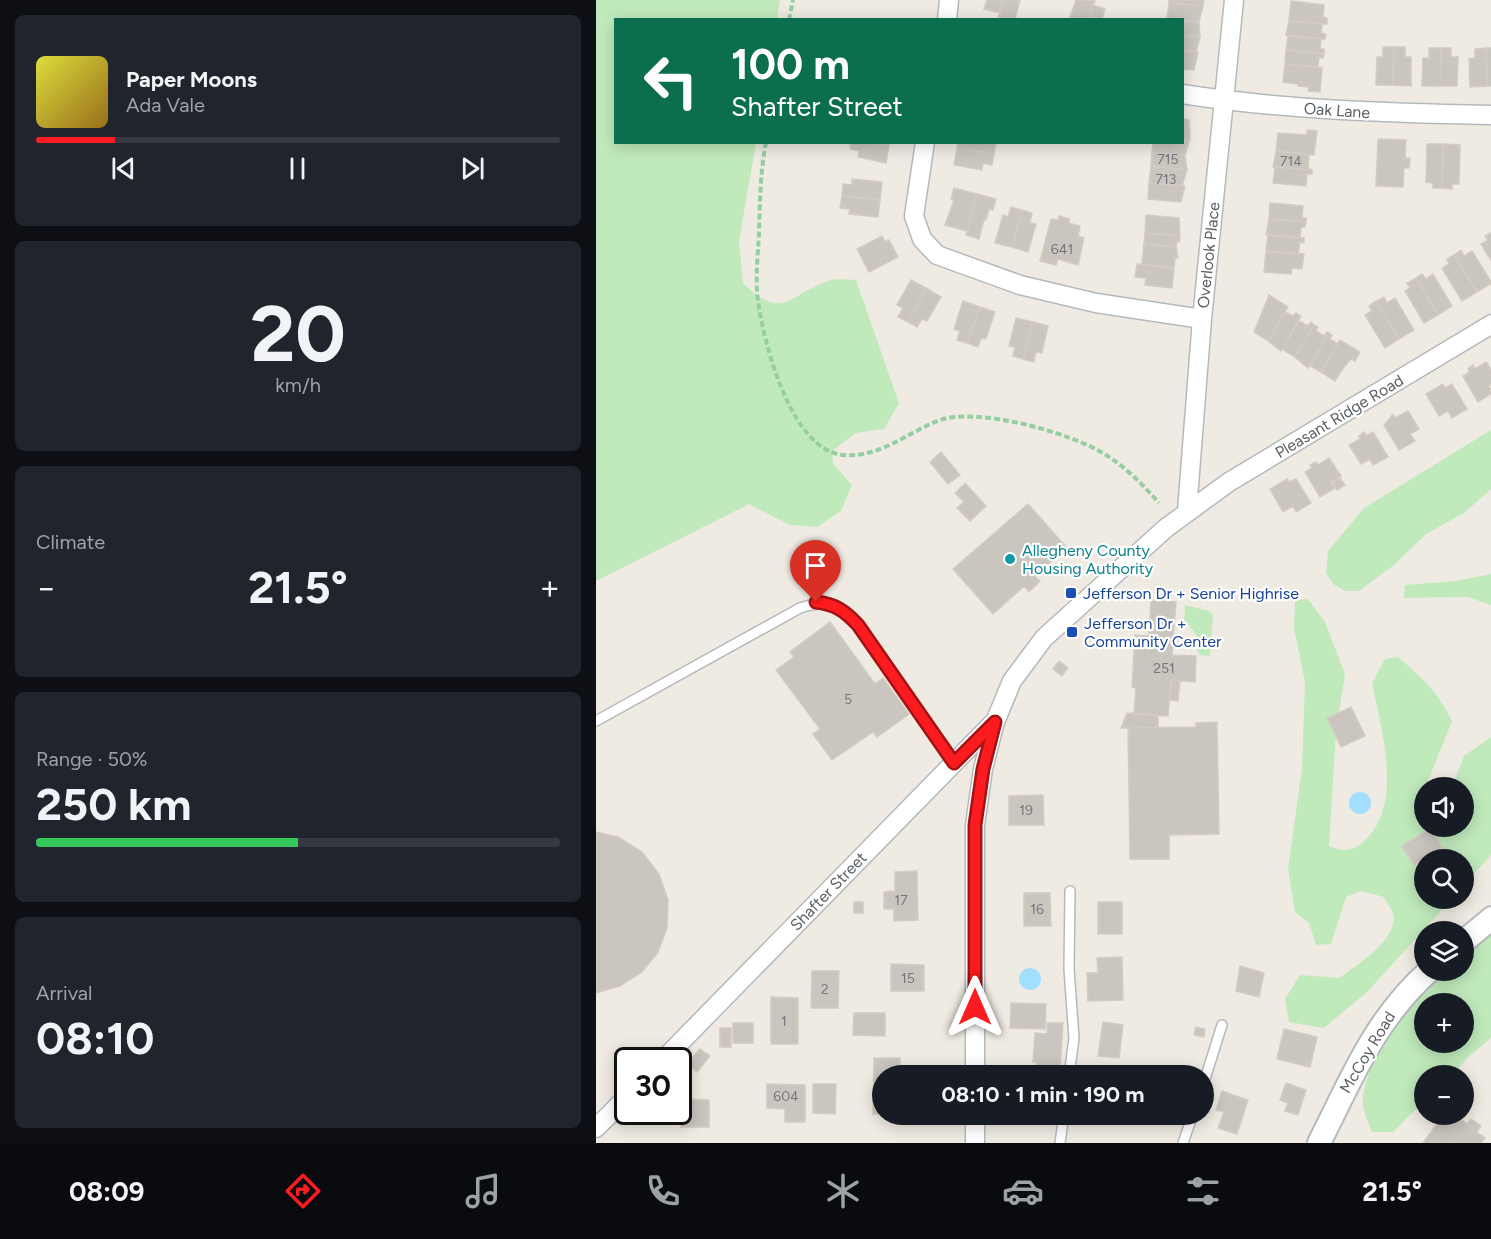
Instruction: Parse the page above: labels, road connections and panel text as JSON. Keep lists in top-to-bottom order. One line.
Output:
{"streets":{"street":["Oak Lane","Overlook Place","Pleasant Ridge Road","Shafter Street","McCoy Road"]},"crossings":[["Oak Lane","Overlook Place"],["Overlook Place","Pleasant Ridge Road"],["Pleasant Ridge Road","Shafter Street"]],"places":{"other":["Allegheny County Housing Authority"],"transit":["Jefferson Dr + Senior Highrise","Jefferson Dr + Community Center"]},"house_numbers":["715","714","713","641","251","5","19","17","16","15","2","1","604"],"page":{"turn":["100 m","Shafter Street"],"song":["Paper Moons","Ada Vale"],"tile":[["20","km/h"],"Climate",["Range · 50%","250 km"],["Arrival","08:10"]],"heat":["−","21.5°","+"],"map_buttons":["+","−"],"limit":"30","trip":"08:10 · 1 min · 190 m","tabs":["08:09","21.5°"]}}
